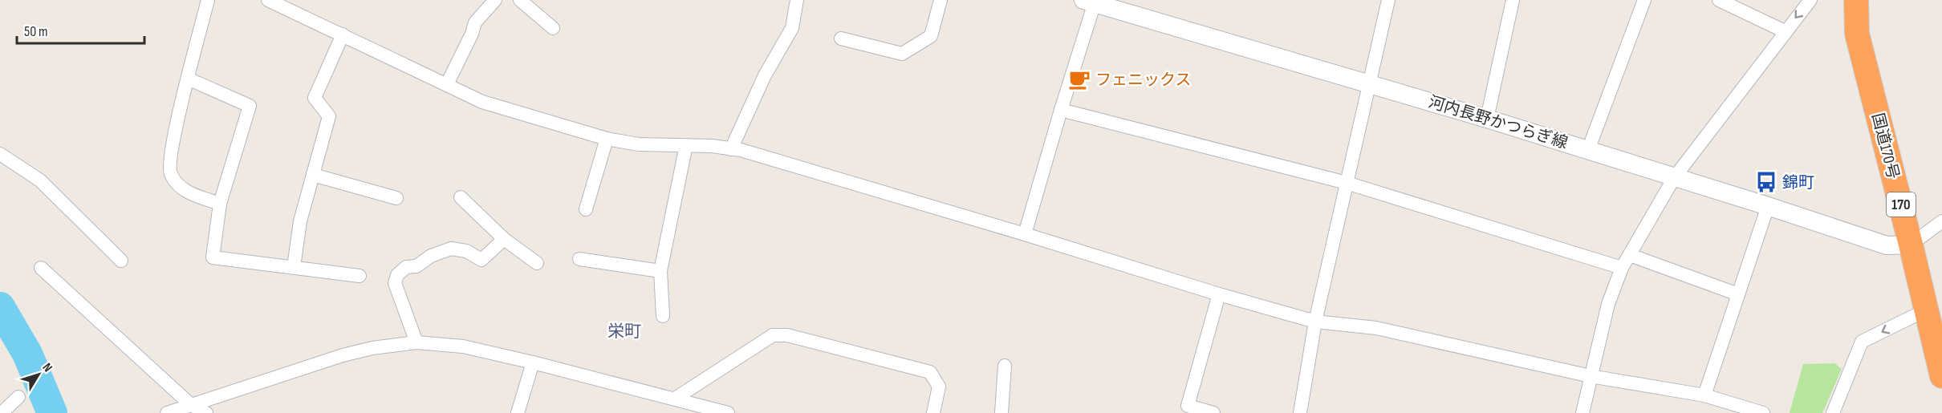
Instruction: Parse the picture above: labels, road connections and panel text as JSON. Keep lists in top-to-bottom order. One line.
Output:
{"streets":{"highway":["国道170号","170"],"main road":["河内長野かつらぎ線"]},"crossings":[["河内長野かつらぎ線","国道170号"]],"districts":["栄町"],"places":{"cafe":["フェニックス"],"bus stop":["錦町"]},"scale_bar":"50 m","north":"top right"}
